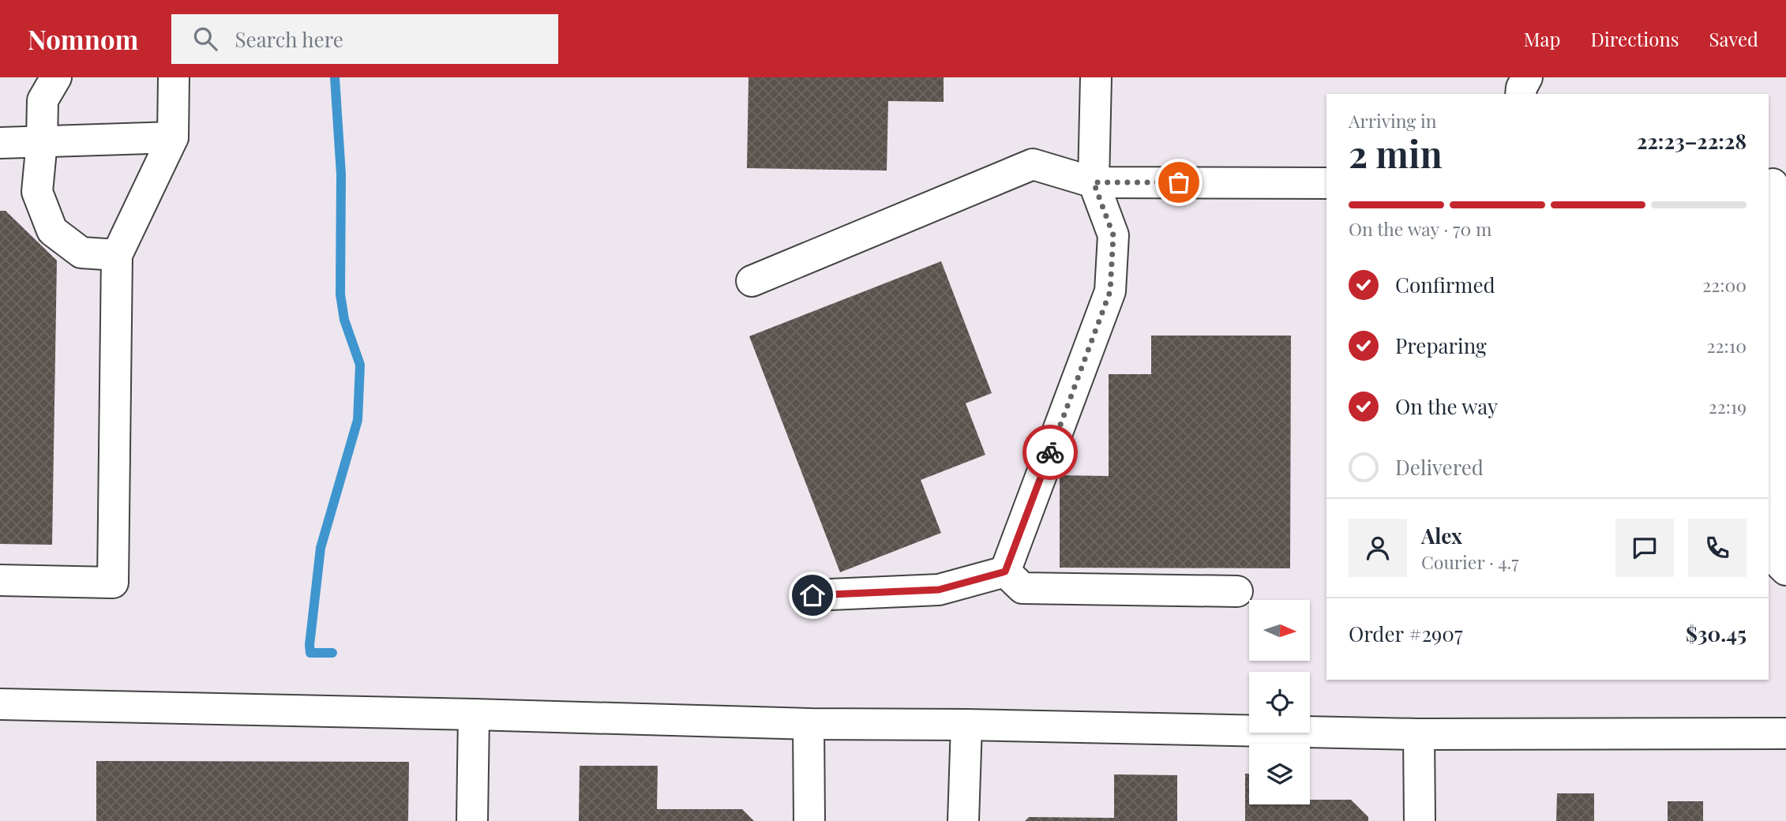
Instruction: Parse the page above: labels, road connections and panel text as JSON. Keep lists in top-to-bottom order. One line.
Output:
{"north":"right","page":{"header":"Nomnom","search":"Search here","nav":["Map","Directions","Saved"],"heading":["2 min","Arriving in","22:23–22:28"],"panel":["Alex","Courier · 4.7","Order #2907","$30.45"],"bar":"On the way · 70 m","list":[["Confirmed","22:00"],["Preparing","22:10"],["On the way","22:19"],"Delivered"]}}
